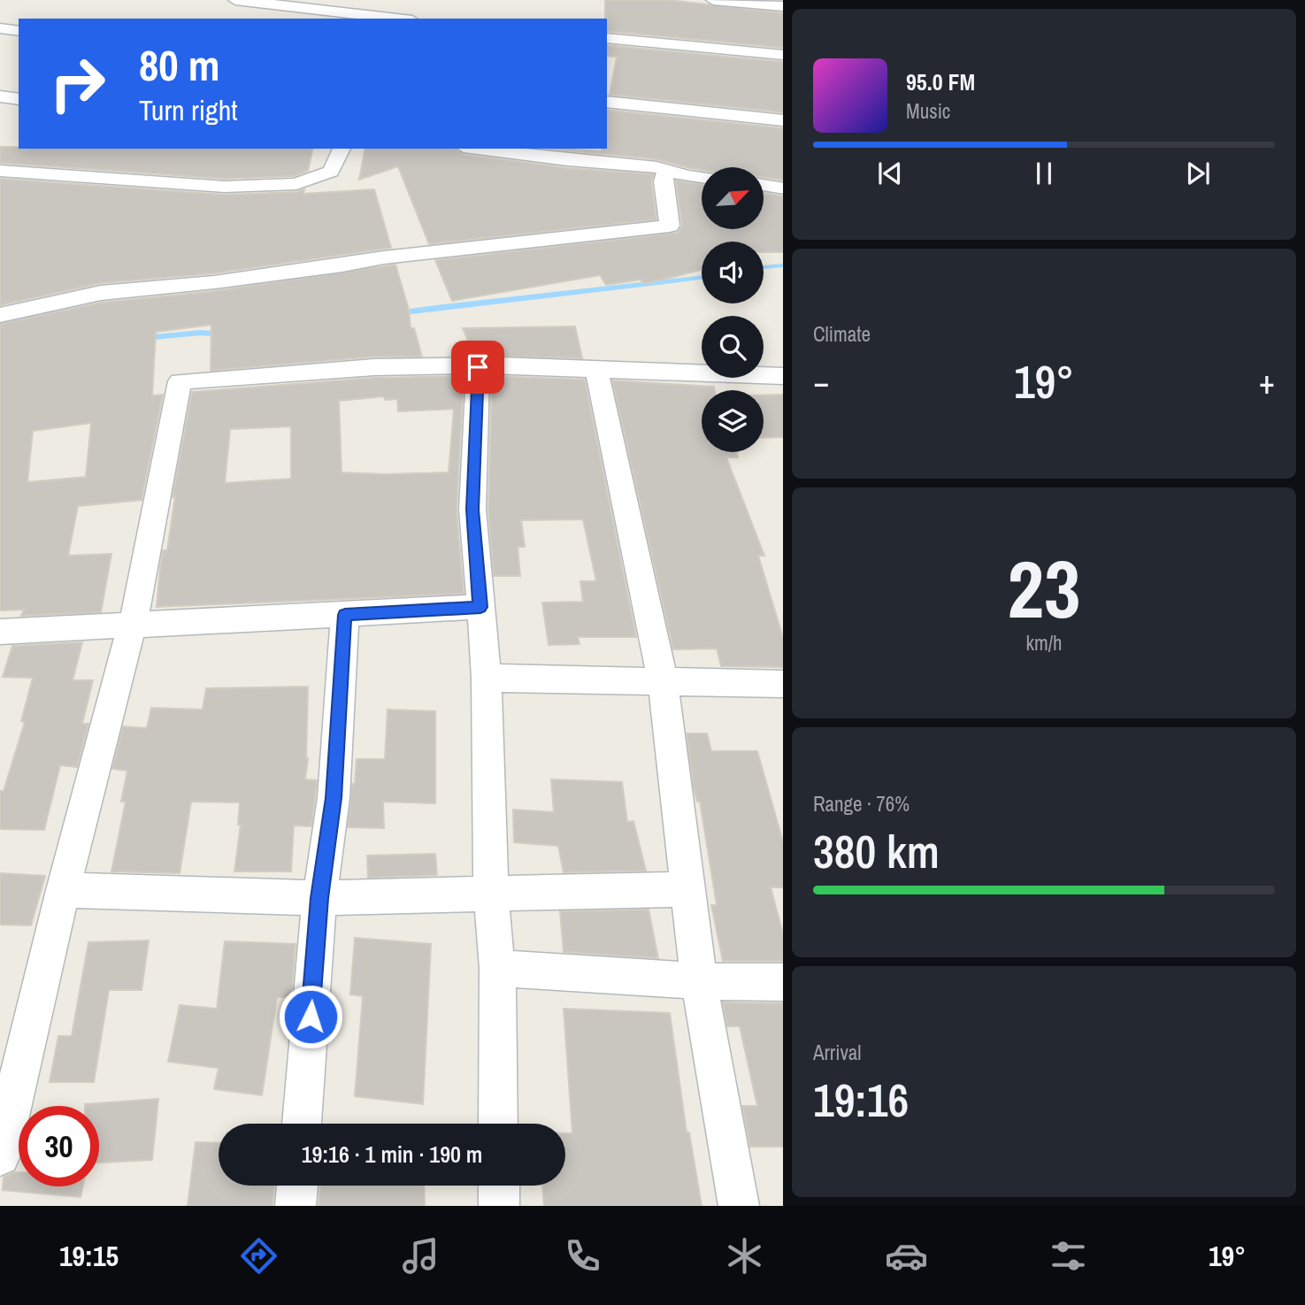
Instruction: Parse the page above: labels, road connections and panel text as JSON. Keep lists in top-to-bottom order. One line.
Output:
{"north":"top right","page":{"turn":["80 m","Turn right"],"song":["95.0 FM","Music"],"tile":["Climate",["23","km/h"],["Range · 76%","380 km"],["Arrival","19:16"]],"heat":["−","19°","+"],"limit":"30","trip":"19:16 · 1 min · 190 m","tabs":["19:15","19°"]}}
